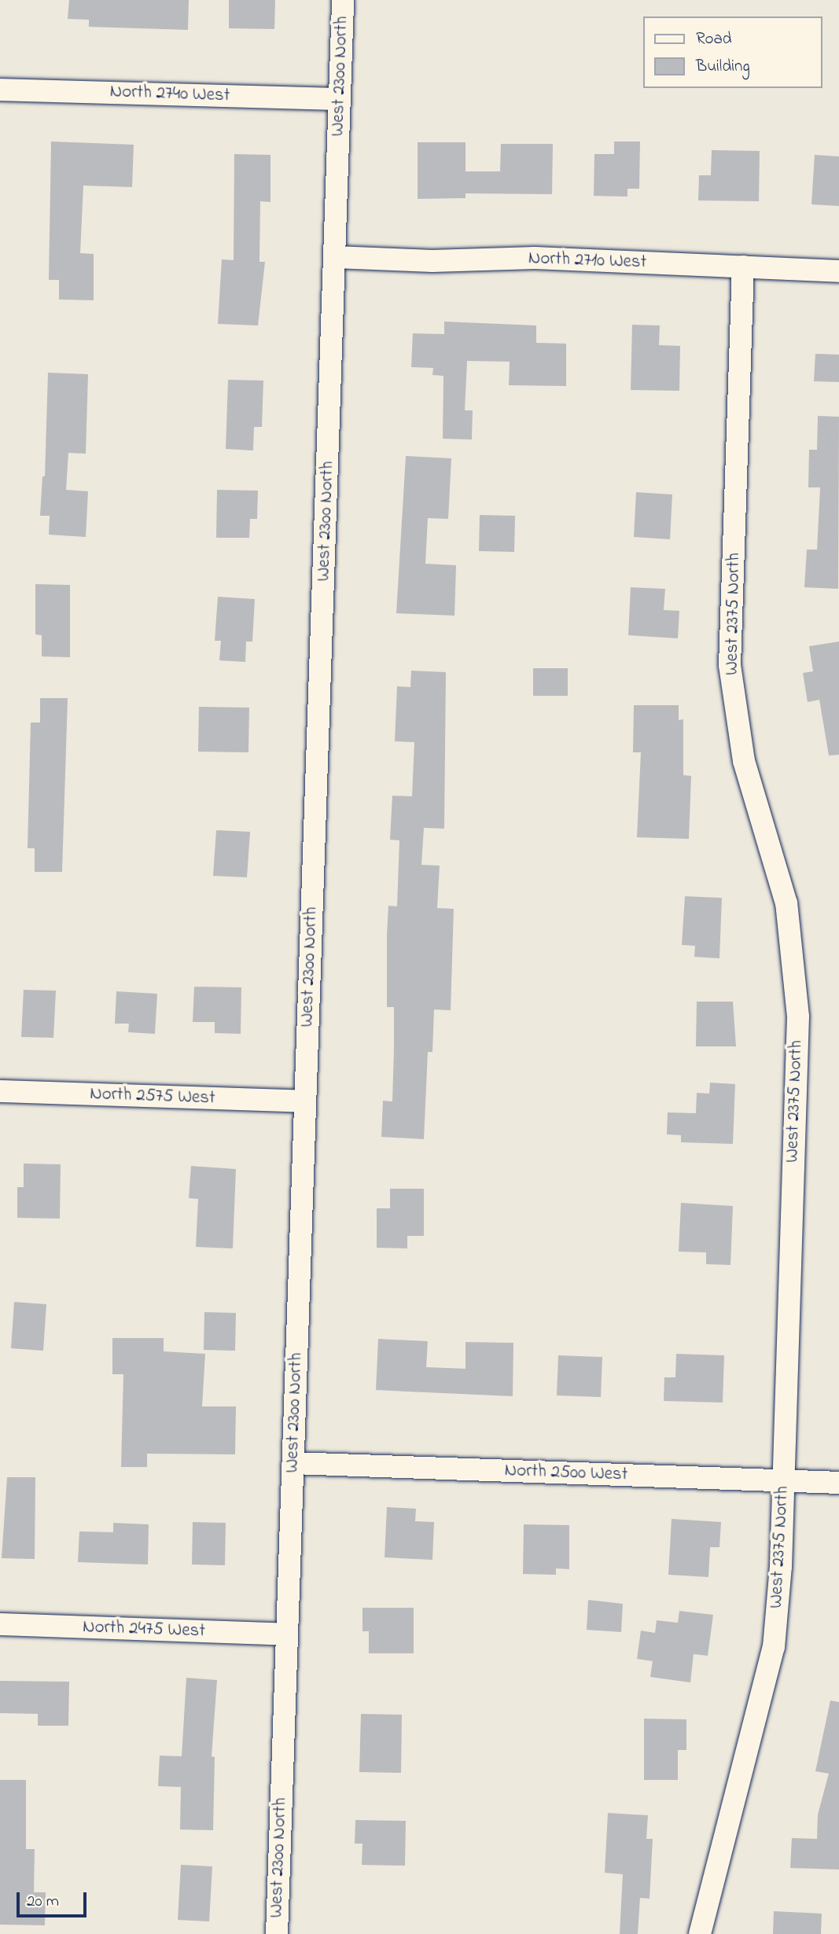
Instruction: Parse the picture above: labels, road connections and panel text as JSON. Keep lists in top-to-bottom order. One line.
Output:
{"streets":{"street":["West 2300 North","North 2740 West","North 2710 West","West 2375 North","North 2575 West","North 2500 West","North 2475 West"]},"crossings":[["West 2300 North","North 2740 West"],["West 2300 North","North 2710 West"],["West 2300 North","North 2575 West"],["West 2300 North","North 2500 West"],["West 2300 North","North 2475 West"],["North 2710 West","West 2375 North"],["West 2375 North","North 2500 West"]],"legend":["Road","Building"],"scale_bar":"20 m"}
